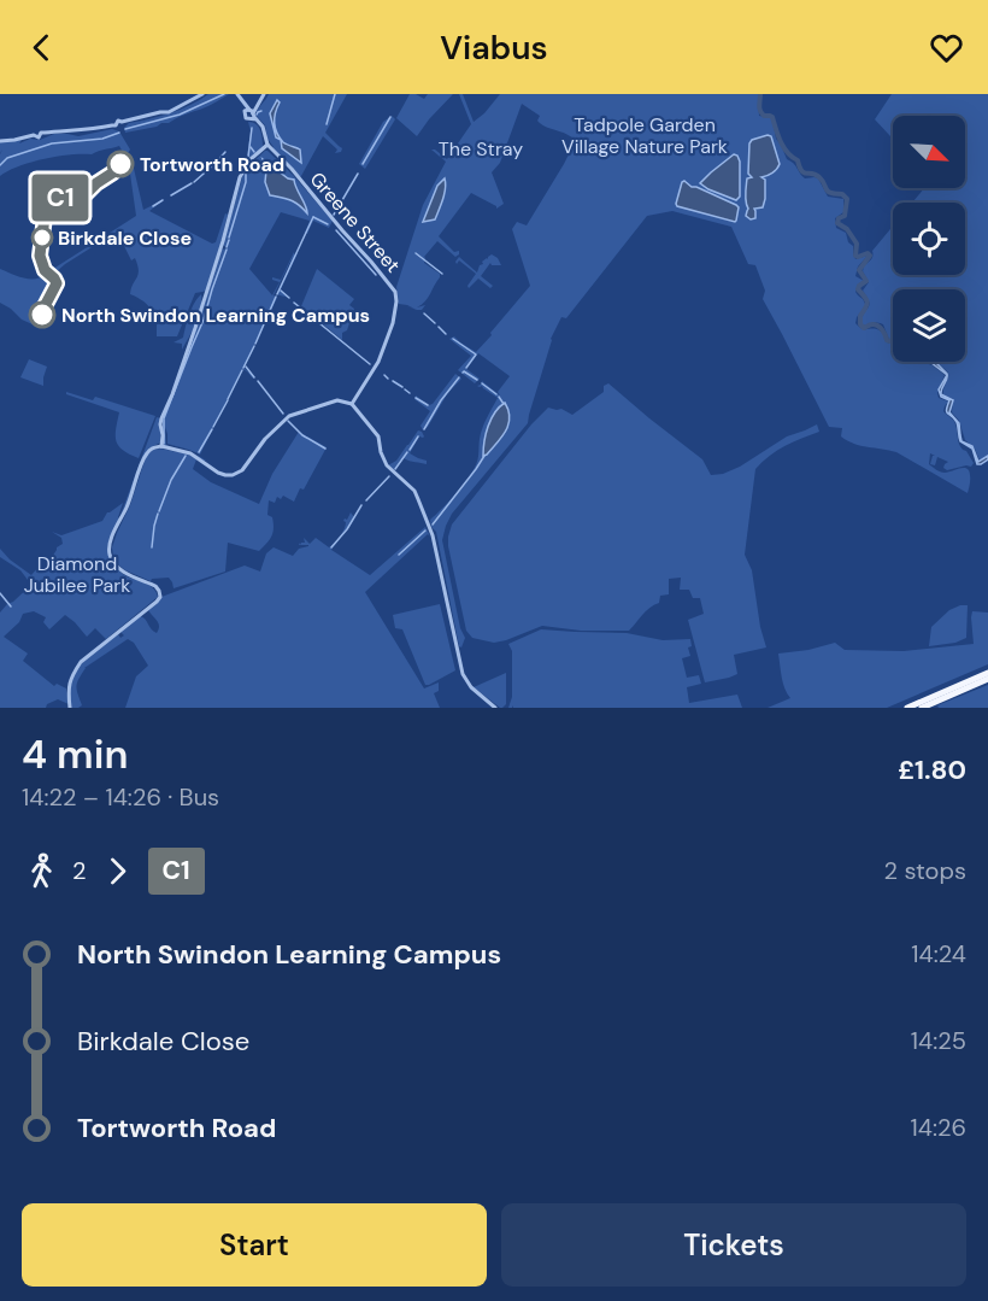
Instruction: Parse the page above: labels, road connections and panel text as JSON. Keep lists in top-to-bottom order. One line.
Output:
{"streets":{"street":["Greene Street"]},"parks":["Tadpole Garden Village Nature Park","The Stray","Diamond Jubilee Park"],"places":["Tortworth Road","Birkdale Close","North Swindon Learning Campus"],"lines":["bus line C1"],"north":"bottom right","page":{"header":"Viabus","on_map":"C1","heading":["4 min","14:22 – 14:26 · Bus","£1.80"],"legs":["2","C1","2 stops"],"list":[{"name":"North Swindon Learning Campus","value":"14:24"},{"name":"Birkdale Close","value":"14:25"},{"name":"Tortworth Road","value":"14:26"}],"buttons":["Start","Tickets"]}}
